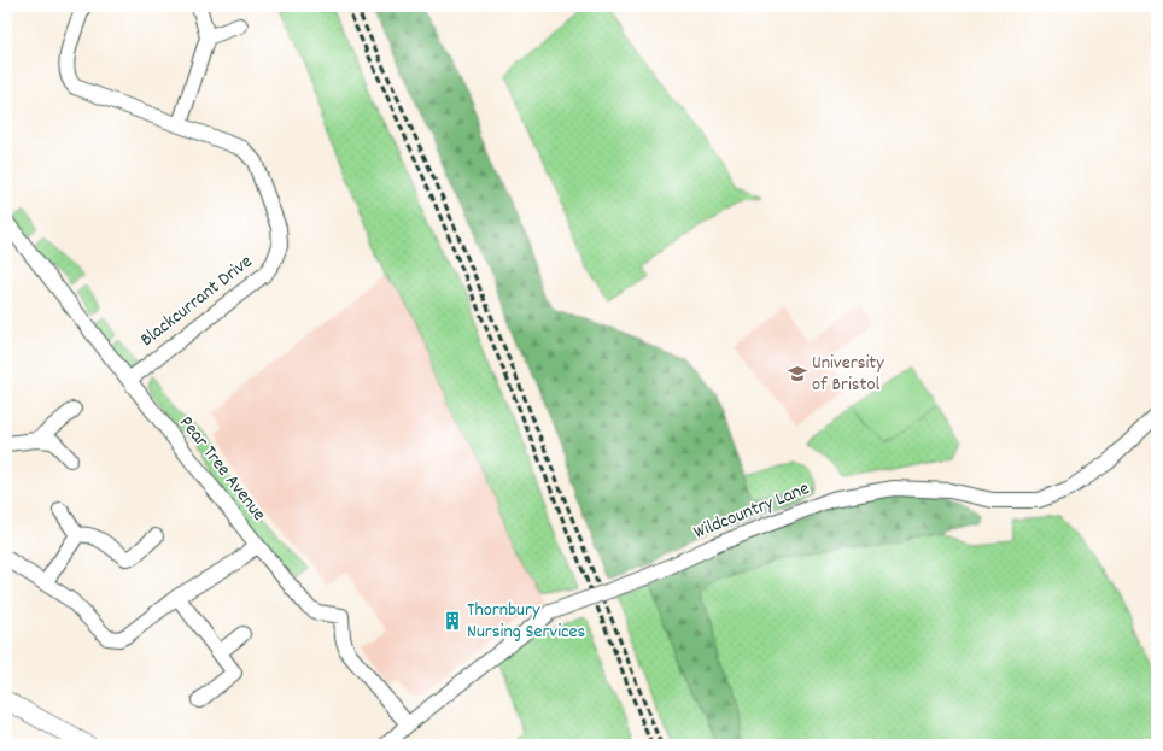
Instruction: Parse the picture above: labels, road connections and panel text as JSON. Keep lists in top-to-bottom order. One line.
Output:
{"streets":{"street":["Blackcurrant Drive","Pear Tree Avenue","Wildcountry Lane"]},"crossings":[["Blackcurrant Drive","Pear Tree Avenue"],["Pear Tree Avenue","Wildcountry Lane"]],"places":{"school or university":["University of Bristol"],"building":["Thornbury Nursing Services"]}}
